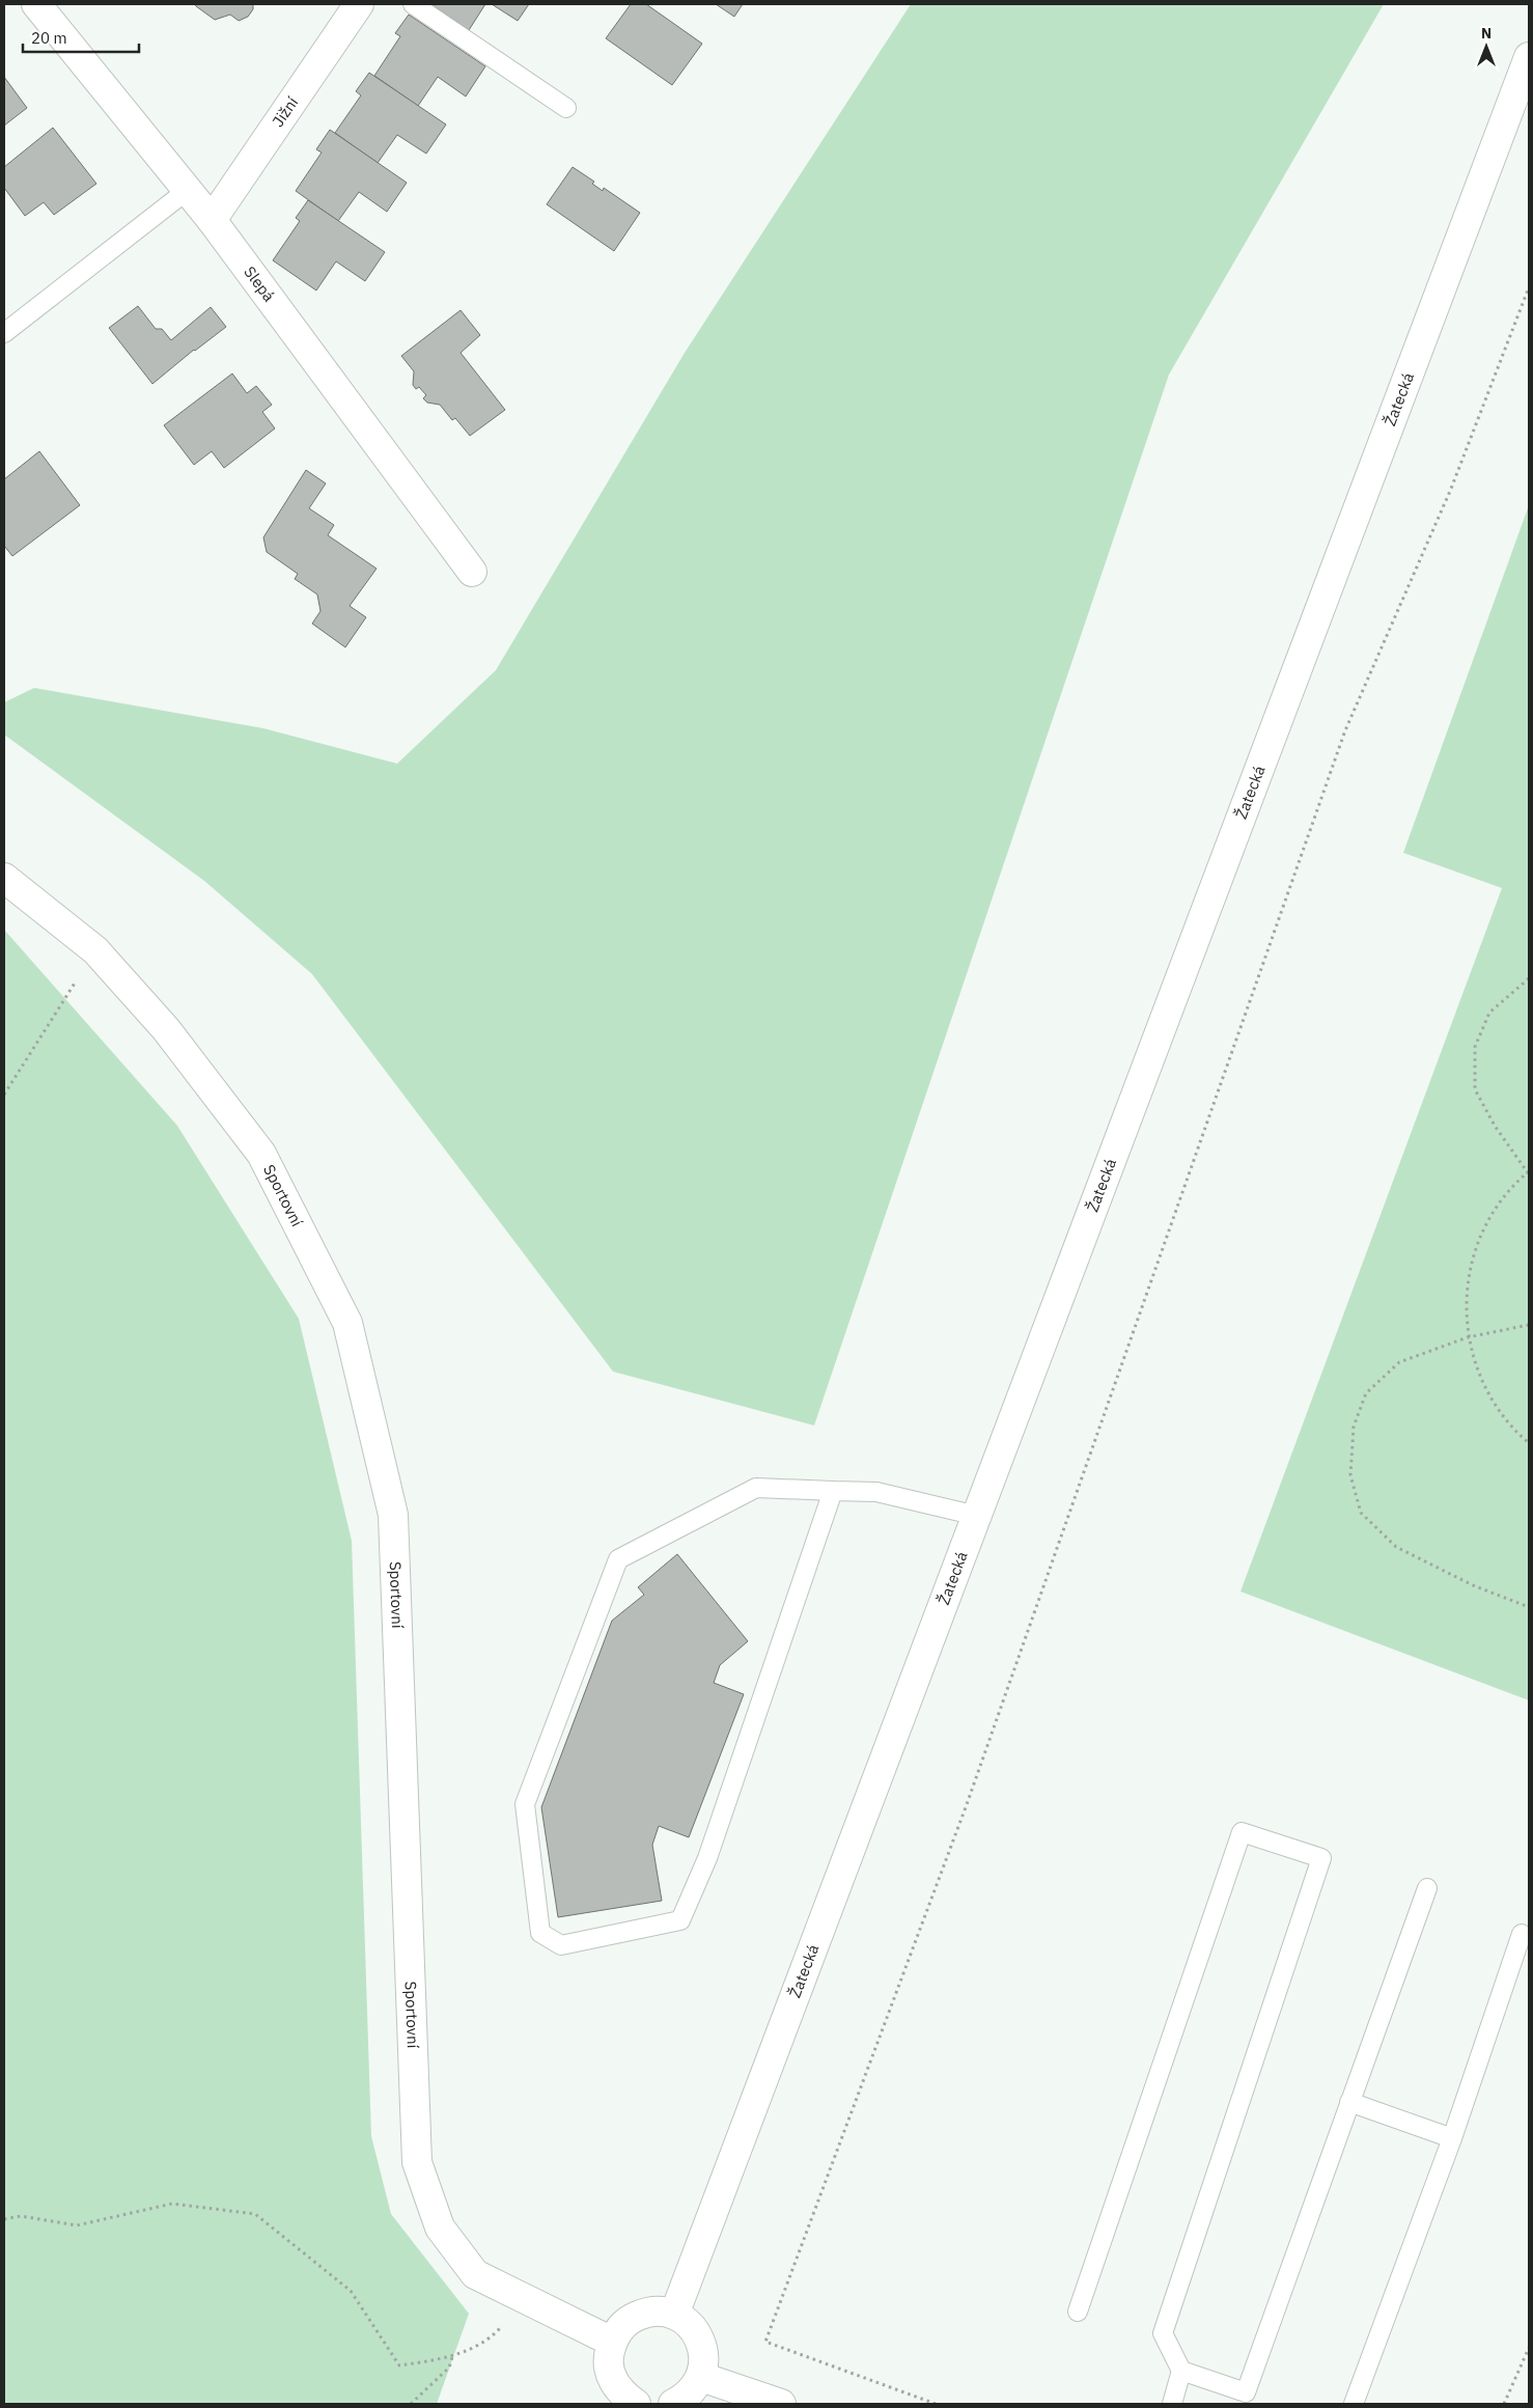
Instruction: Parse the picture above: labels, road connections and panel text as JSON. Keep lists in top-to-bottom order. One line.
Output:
{"streets":{"street":["Jižní","Slepá","Žatecká","Sportovní"]},"crossings":[["Jižní","Slepá"]],"scale_bar":"20 m","north":"top"}
